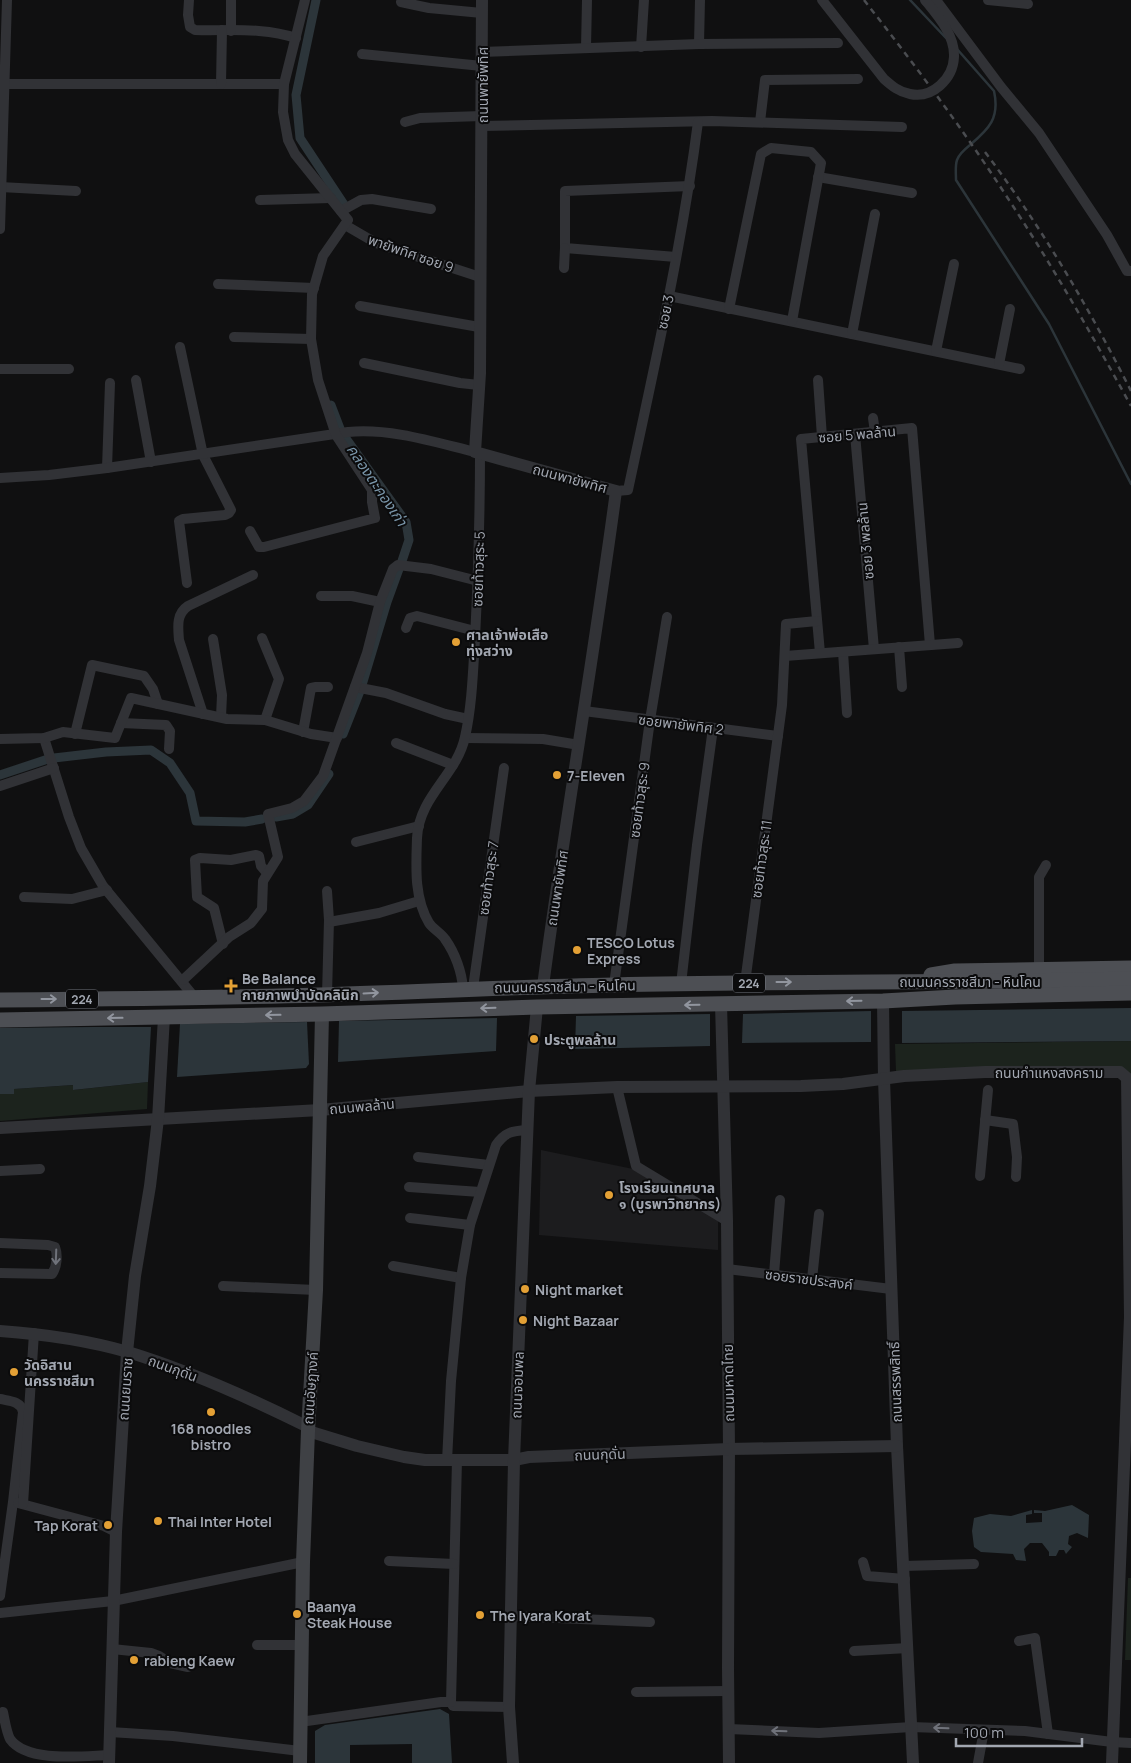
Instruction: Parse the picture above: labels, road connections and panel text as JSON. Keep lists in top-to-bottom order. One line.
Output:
{"streets":{"main road":["ถนนนครราชสีมา - หินโคน","224","ถนนอัษฎางค์"],"street":["ถนนพายัพทิศ","พายัพทิศ ซอย 9","ซอย 3","ซอย 5 พลล้าน","ซอย 3 พลล้าน","ซอยท้าวสุระ 5","ซอยพายัพทิศ 2","ซอยท้าวสุระ 9","ซอยท้าวสุระ 11","ซอยท้าวสุระ 7","ถนนกำแหงสงคราม","ถนนพลล้าน","ซอยราชประสงค์","ถนนกุดั่น","ถนนสรรพสิทธิ์","ถนนมหาดไทย","ถนนจอมพล","ถนนยมราช"]},"crossings":[["ถนนพายัพทิศ","พายัพทิศ ซอย 9"],["ถนนพายัพทิศ","ซอย 3"],["ถนนพายัพทิศ","ซอยท้าวสุระ 5"],["ถนนพายัพทิศ","ซอยพายัพทิศ 2"],["ถนนพายัพทิศ","ถนนนครราชสีมา - หินโคน"],["ซอย 5 พลล้าน","ซอย 3 พลล้าน"],["ซอย 5 พลล้าน","ซอยท้าวสุระ 11"],["ซอยท้าวสุระ 5","ซอยท้าวสุระ 7"],["ซอยท้าวสุระ 5","ถนนนครราชสีมา - หินโคน"],["ซอยพายัพทิศ 2","ซอยท้าวสุระ 9"],["ซอยพายัพทิศ 2","ซอยท้าวสุระ 11"],["ซอยท้าวสุระ 9","ถนนนครราชสีมา - หินโคน"],["ซอยท้าวสุระ 11","ถนนนครราชสีมา - หินโคน"],["ซอยท้าวสุระ 7","ถนนนครราชสีมา - หินโคน"],["ถนนกำแหงสงคราม","ถนนสรรพสิทธิ์"],["ถนนพลล้าน","ถนนมหาดไทย"],["ถนนพลล้าน","ถนนจอมพล"],["ถนนพลล้าน","ถนนอัษฎางค์"],["ถนนพลล้าน","ถนนยมราช"],["ซอยราชประสงค์","ถนนสรรพสิทธิ์"],["ซอยราชประสงค์","ถนนมหาดไทย"],["ถนนกุดั่น","ถนนสรรพสิทธิ์"],["ถนนกุดั่น","ถนนมหาดไทย"],["ถนนกุดั่น","ถนนจอมพล"],["ถนนกุดั่น","ถนนอัษฎางค์"],["ถนนกุดั่น","ถนนยมราช"]],"water":["คลองตะคองเก่า"],"places":{"other":["ศาลเจ้าพ่อเสือ ทุ่งสว่าง","7-Eleven","TESCO Lotus Express","ประตูพลล้าน","โรงเรียนเทศบาล ๑ (บูรพาวิทยากร)","Night market","Night Bazaar","วัดอิสาน นครราชสีมา","168 noodles bistro","Thai Inter Hotel","Tap Korat","Baanya Steak House","The Iyara Korat","rabieng Kaew"],"health":["Be Balance กายภาพบำบัดคลินิก"]},"scale_bar":"100 m"}
